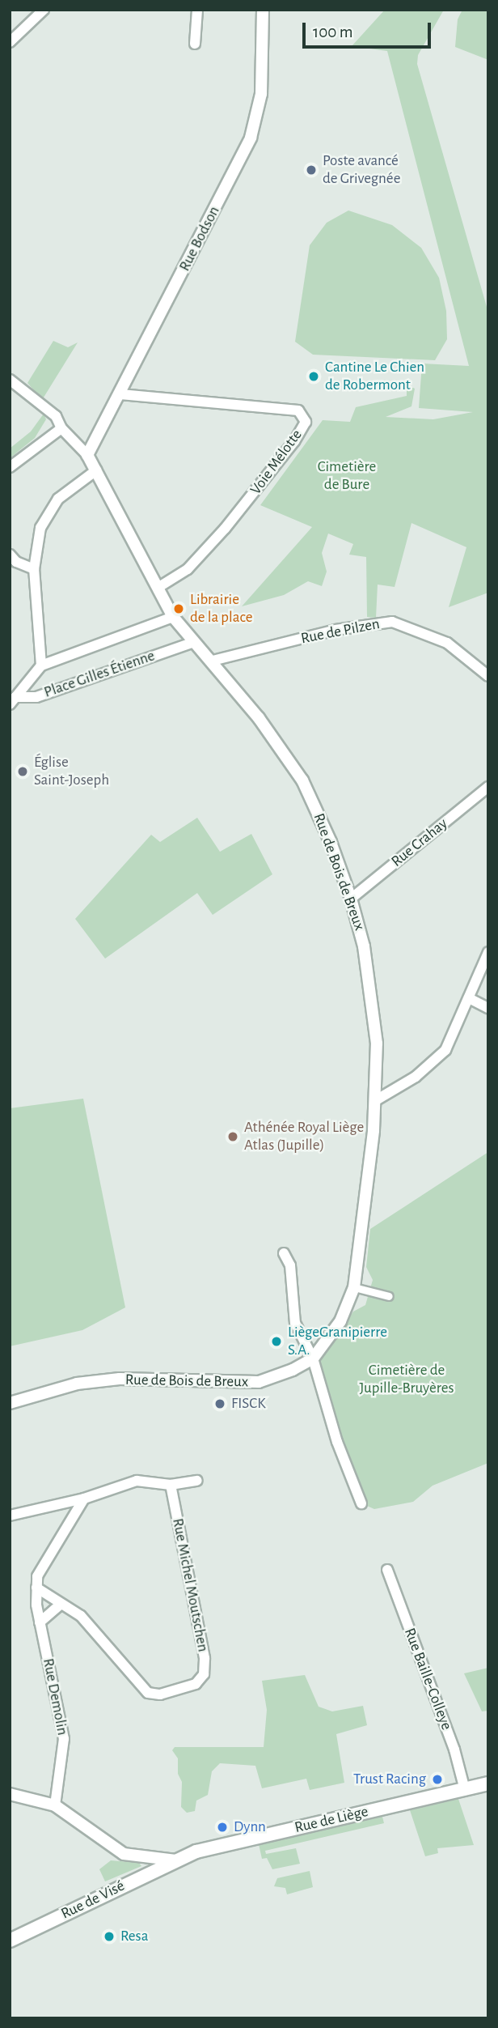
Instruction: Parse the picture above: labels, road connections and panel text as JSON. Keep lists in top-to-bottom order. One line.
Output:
{"streets":{"main road":["Rue de Liège","Rue de Visé"],"street":["Rue Bodson","Voie Mélotte","Rue de Pilzen","Place Gilles Étienne","Rue Crahay","Rue de Bois de Breux","Rue Michel Moutschen","Rue Baille-Colleye","Rue Demolin"]},"crossings":[["Rue Bodson","Voie Mélotte"],["Rue Bodson","Rue de Bois de Breux"],["Voie Mélotte","Rue de Bois de Breux"],["Rue de Pilzen","Rue de Bois de Breux"],["Place Gilles Étienne","Rue de Bois de Breux"],["Rue Crahay","Rue de Bois de Breux"],["Rue Michel Moutschen","Rue Demolin"],["Rue Baille-Colleye","Rue de Liège"],["Rue de Liège","Rue de Visé"]],"parks":["Cimetière de Bure","Cimetière de Jupille-Bruyères"],"places":["Poste avancé de Grivegnée","Cantine Le Chien de Robermont","Librairie de la place","Église Saint-Joseph","Athénée Royal Liège Atlas (Jupille)","LiègeGranipierre S.A.","FISCK","Trust Racing","Dynn","Resa"],"scale_bar":"100 m"}
